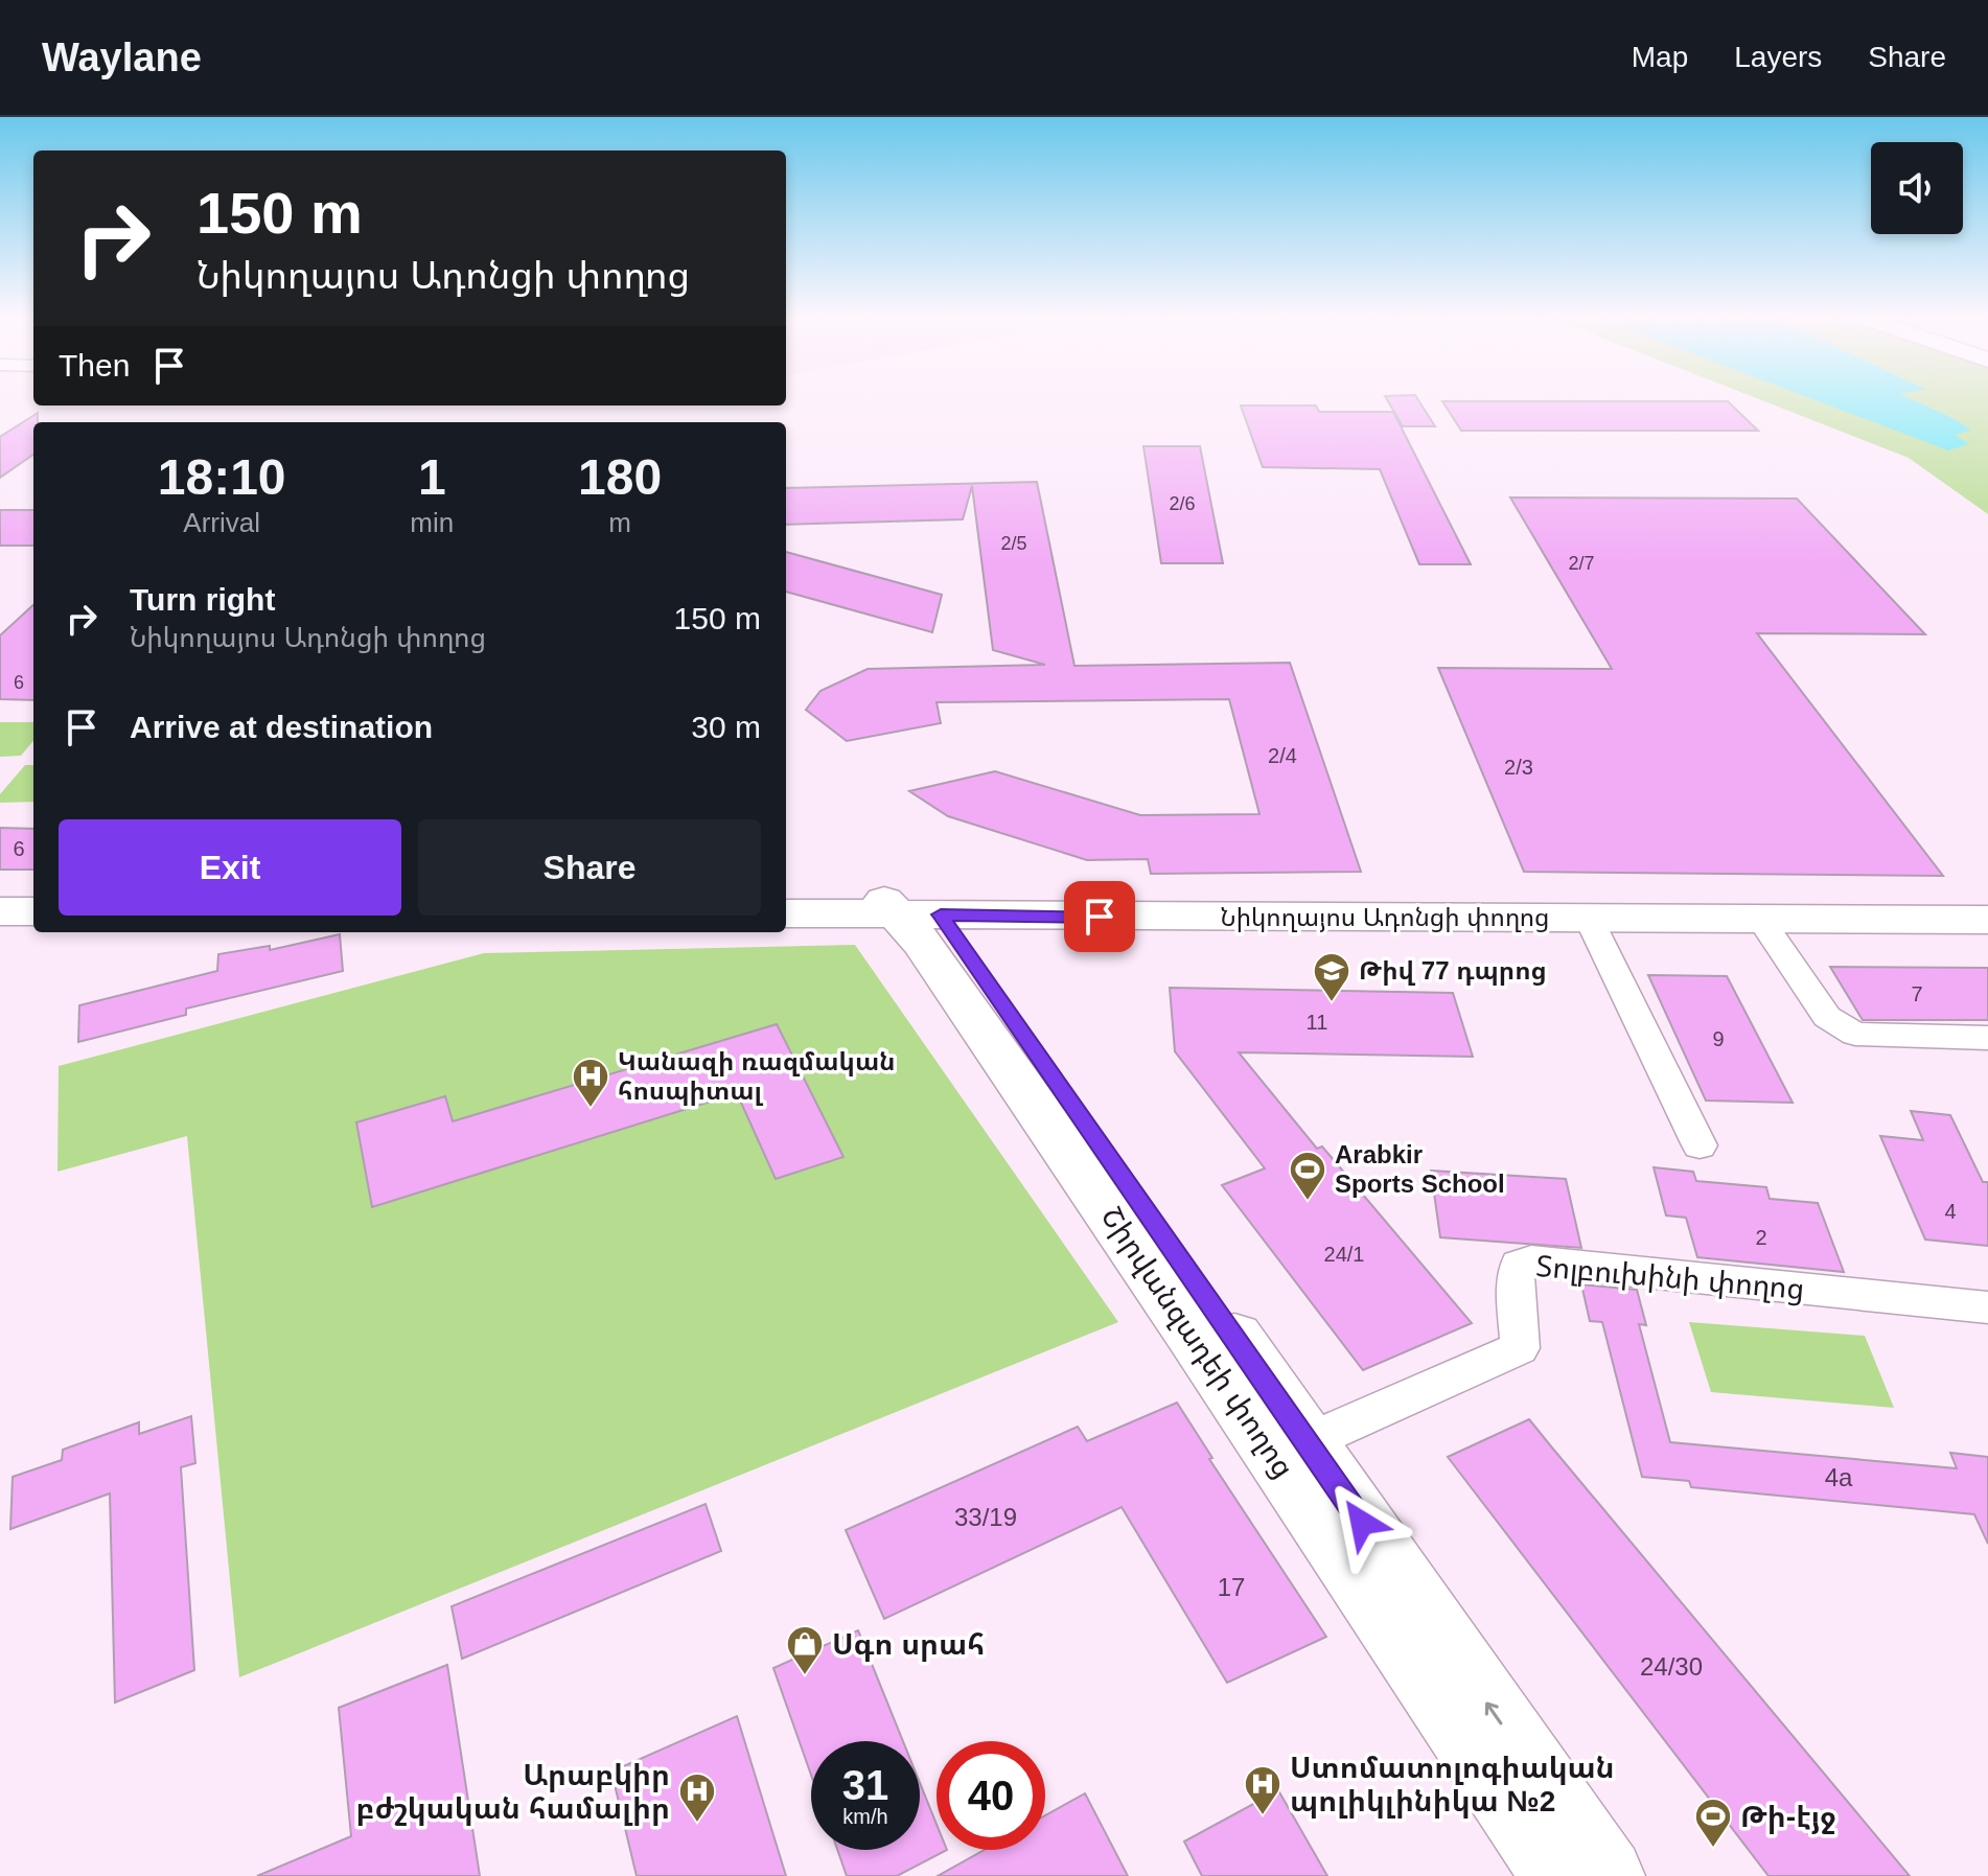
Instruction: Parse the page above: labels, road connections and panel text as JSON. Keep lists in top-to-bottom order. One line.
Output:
{"streets":{"street":["Նիկողայոս Ադոնցի փողոց","Տոլբուխինի փողոց","Շիրվանզադեի փողոց"]},"crossings":[["Նիկողայոս Ադոնցի փողոց","Շիրվանզադեի փողոց"],["Տոլբուխինի փողոց","Շիրվանզադեի փողոց"]],"places":{"school or university":["Թիվ 77 դպրոց"],"hospital":["Կանազի ռազմական հոսպիտալ","Ստոմատոլոգիական պոլիկլինիկա №2","Արաբկիր բժշկական համալիր"],"sports":["Arabkir Sports School","Թի-էյջ"],"shop":["Սգո սրահ"]},"house_numbers":["2/6","2/5","2/7","6","2/4","2/3","6","7","11","9","4","2","24/1","4a","33/19","17","24/30"],"page":{"header":"Waylane","nav":["Map","Layers","Share"],"turn":["150 m","Նիկողայոս Ադոնցի փողոց"],"then":"Then","eta":["18:10","Arrival","1","min","180","m"],"list":[{"name":"Turn right","note":"Նիկողայոս Ադոնցի փողոց","value":"150 m"},{"name":"Arrive at destination","value":"30 m"}],"buttons":["Exit","Share"],"speed":"31 km/h","limit":"40"}}
